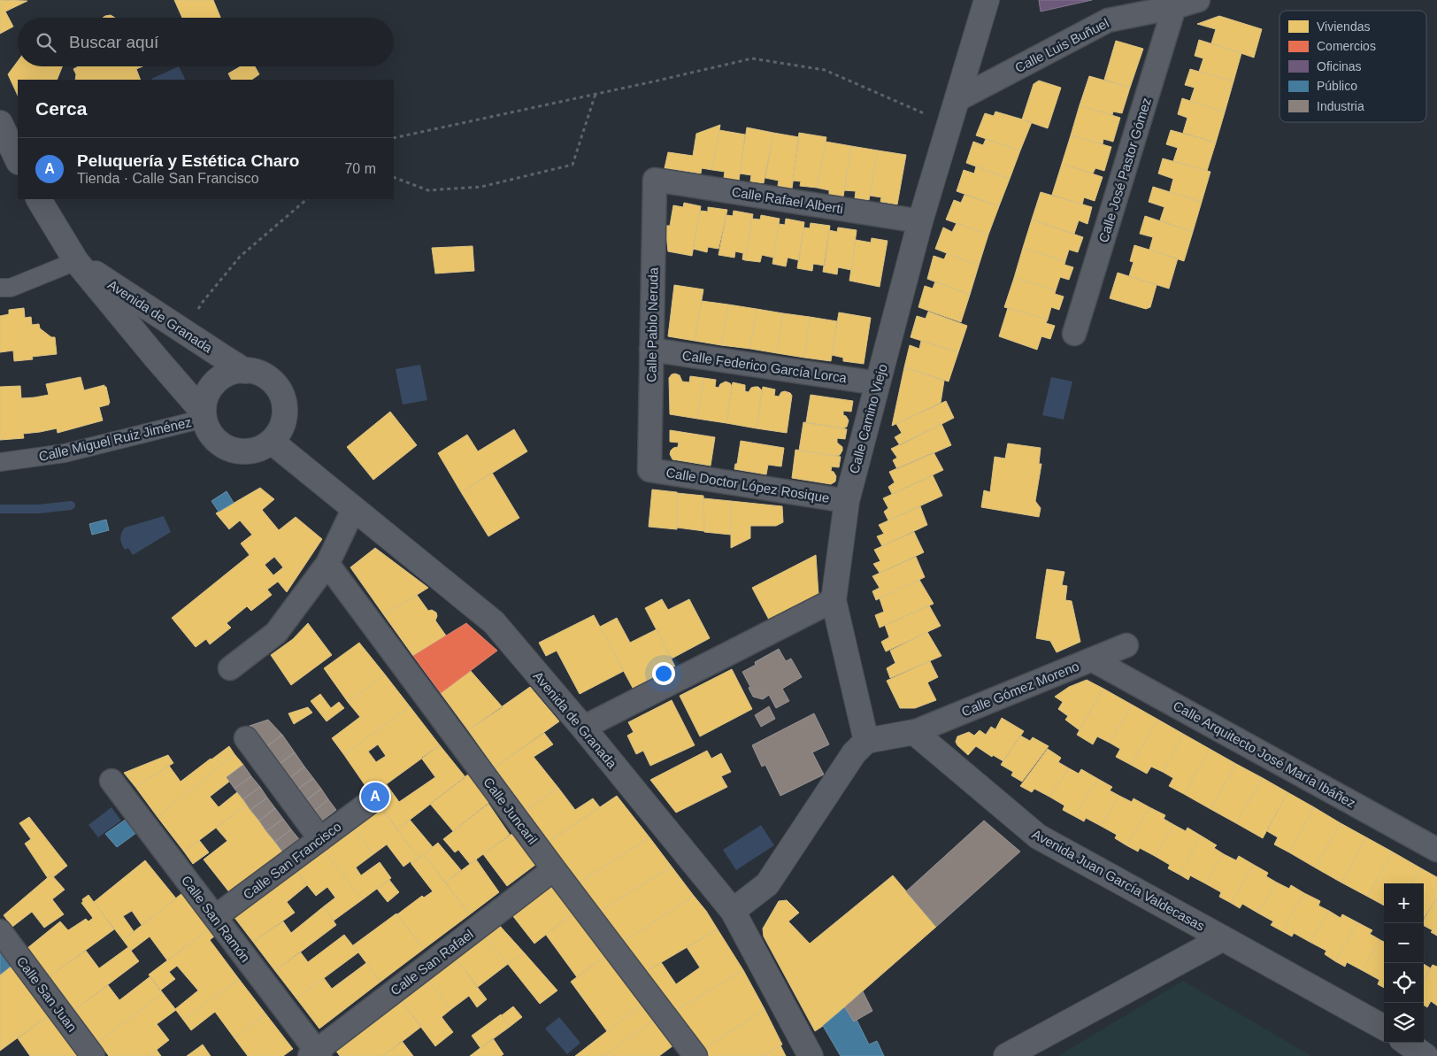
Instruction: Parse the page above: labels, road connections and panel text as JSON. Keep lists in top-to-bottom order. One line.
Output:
{"streets":{"street":["Calle Luis Buñuel","Calle José Pastor Gómez","Calle Rafael Alberti","Avenida de Granada","Calle Pablo Neruda","Calle Federico García Lorca","Calle Camino Viejo","Calle Miguel Ruiz Jiménez","Calle Doctor López Rosique","Calle Gómez Moreno","Calle Arquitecto José María Ibáñez","Calle Juncaril","Calle San Francisco","Avenida Juan García Valdecasas","Calle San Ramón","Calle San Rafael","Calle San Juan"]},"crossings":[["Calle Luis Buñuel","Calle José Pastor Gómez"],["Calle Luis Buñuel","Calle Camino Viejo"],["Calle Rafael Alberti","Calle Pablo Neruda"],["Calle Rafael Alberti","Calle Camino Viejo"],["Avenida de Granada","Calle Miguel Ruiz Jiménez"],["Calle Pablo Neruda","Calle Federico García Lorca"],["Calle Pablo Neruda","Calle Doctor López Rosique"],["Calle Federico García Lorca","Calle Camino Viejo"],["Calle Camino Viejo","Calle Doctor López Rosique"],["Calle Gómez Moreno","Calle Arquitecto José María Ibáñez"],["Calle Gómez Moreno","Avenida Juan García Valdecasas"],["Calle Juncaril","Calle San Rafael"],["Calle San Francisco","Calle San Ramón"],["Calle San Ramón","Calle San Rafael"]],"legend":["Viviendas","Comercios","Oficinas","Público","Industria"],"page":{"search":"Buscar aquí","heading":"Cerca","list":[{"mark":"A","name":"Peluquería y Estética Charo","note":"Tienda · Calle San Francisco","value":"70 m"}],"pins":"A","map_buttons":["+","−"]}}
